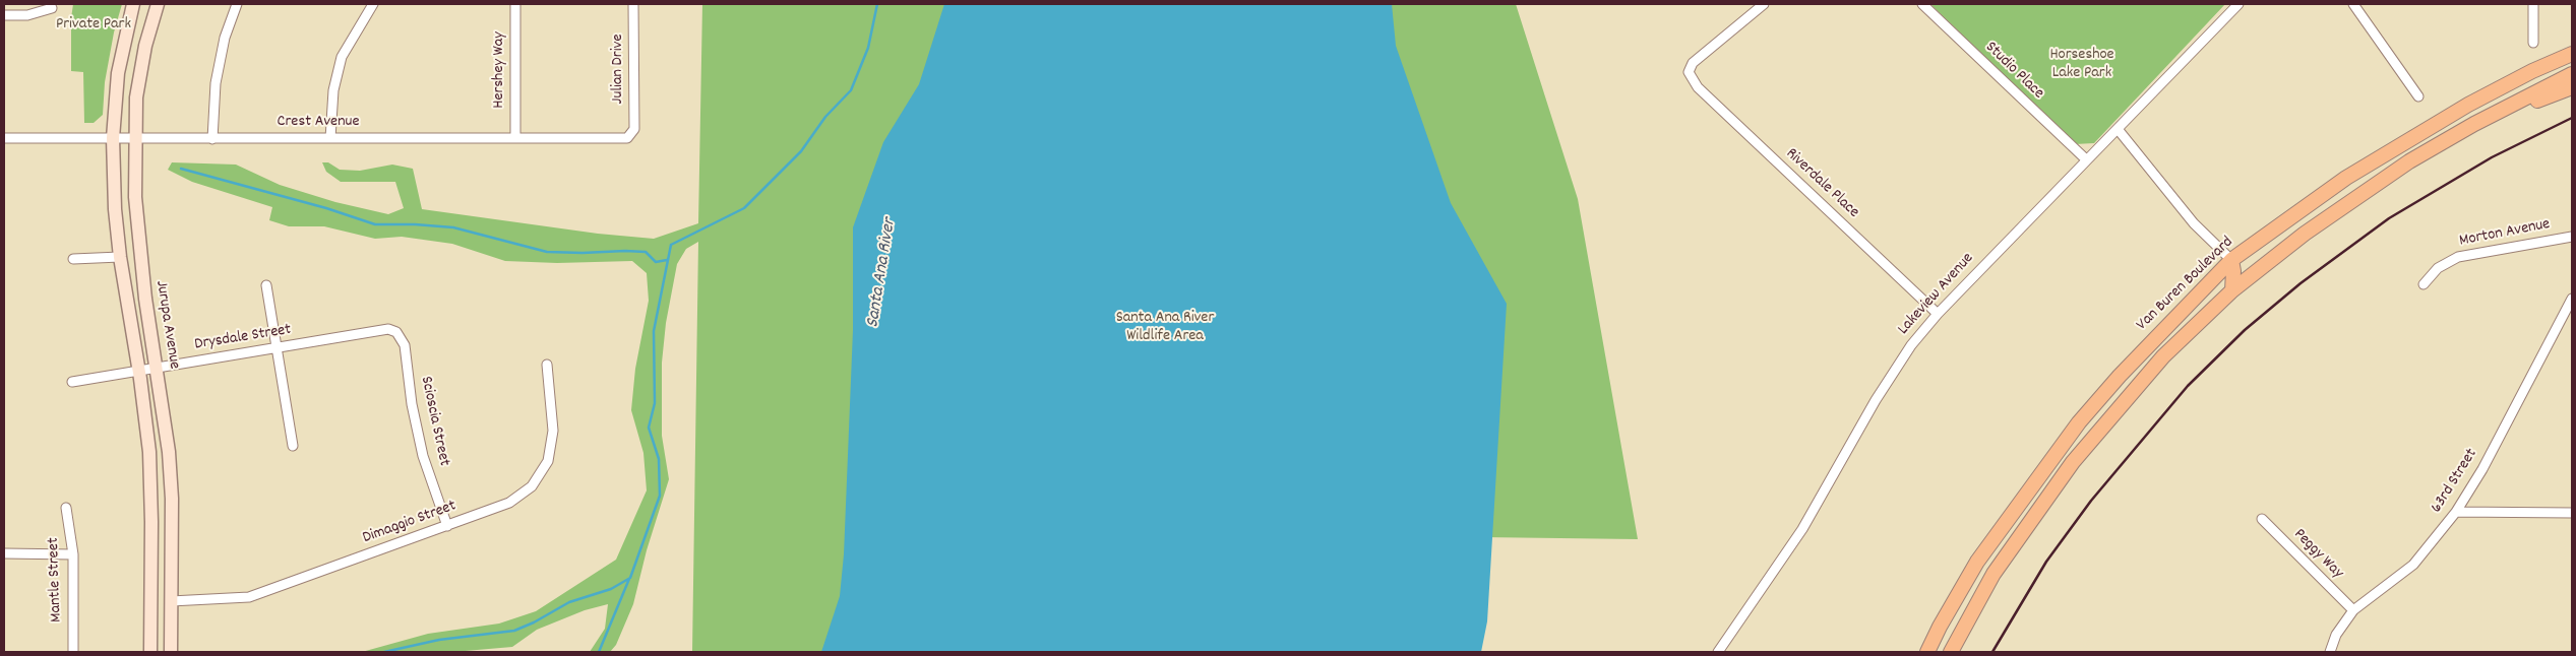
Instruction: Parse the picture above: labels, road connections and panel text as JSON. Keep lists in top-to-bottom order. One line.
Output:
{"streets":{"main road":["Van Buren Boulevard","Jurupa Avenue"],"street":["Julian Drive","Hershey Way","Studio Place","Crest Avenue","Riverdale Place","Morton Avenue","Lakeview Avenue","Drysdale Street","Scioscia Street","63rd Street","Dimaggio Street","Peggy Way","Mantle Street"]},"crossings":[["Julian Drive","Crest Avenue"],["Hershey Way","Crest Avenue"],["Studio Place","Lakeview Avenue"],["Crest Avenue","Jurupa Avenue"],["Riverdale Place","Lakeview Avenue"],["Jurupa Avenue","Drysdale Street"],["Jurupa Avenue","Dimaggio Street"],["Drysdale Street","Scioscia Street"],["Scioscia Street","Dimaggio Street"],["63rd Street","Peggy Way"]],"water":["Santa Ana River"],"parks":["Private Park","Horseshoe Lake Park","Santa Ana River Wildlife Area"]}
